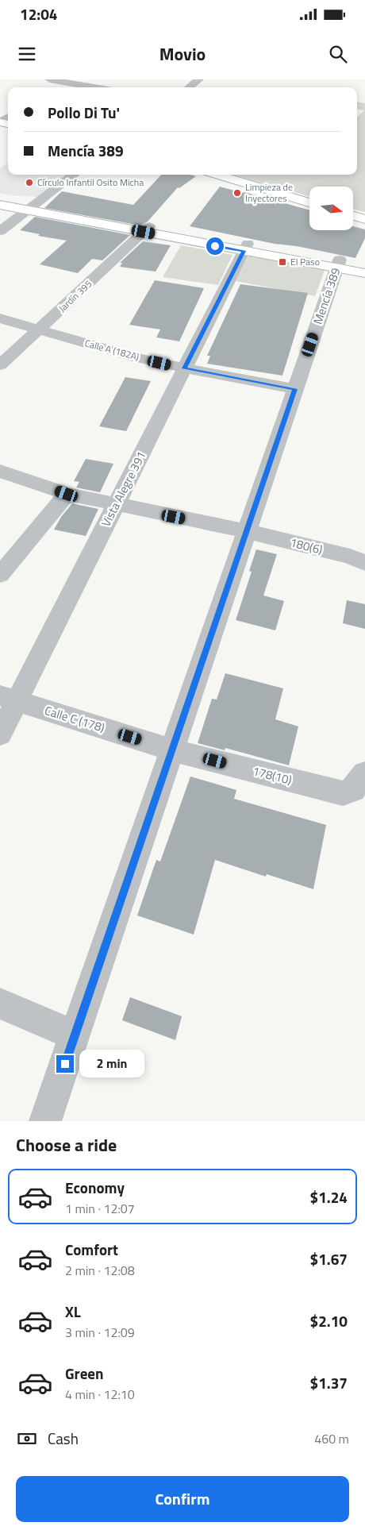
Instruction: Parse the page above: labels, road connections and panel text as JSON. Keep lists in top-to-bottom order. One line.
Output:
{"streets":{"street":["Jardín 395","Mencía 389","Calle A (182A)","Vista Alegre 391","180(6)","Calle C (178)","178(10)"]},"crossings":[["Jardín 395","Calle A (182A)"],["Mencía 389","Calle A (182A)"],["Mencía 389","180(6)"],["Mencía 389","Calle C (178)"],["Mencía 389","178(10)"],["Calle A (182A)","Vista Alegre 391"],["Vista Alegre 391","180(6)"],["Vista Alegre 391","Calle C (178)"],["Calle C (178)","178(10)"]],"places":{"other":["Círculo Infantil Osito Micha","Limpieza de Inyectores"],"transit":["El Paso"]},"north":"right","page":{"status":"12:04","header":"Movio","banner":["Pollo Di Tu'","Mencía 389"],"bubble":"2 min","heading":"Choose a ride","list":[{"name":"Economy","note":"1 min · 12:07","value":"$1.24"},{"name":"Comfort","note":"2 min · 12:08","value":"$1.67"},{"name":"XL","note":"3 min · 12:09","value":"$2.10"},{"name":"Green","note":"4 min · 12:10","value":"$1.37"}],"pay":["Cash","460 m"],"buttons":"Confirm"}}
